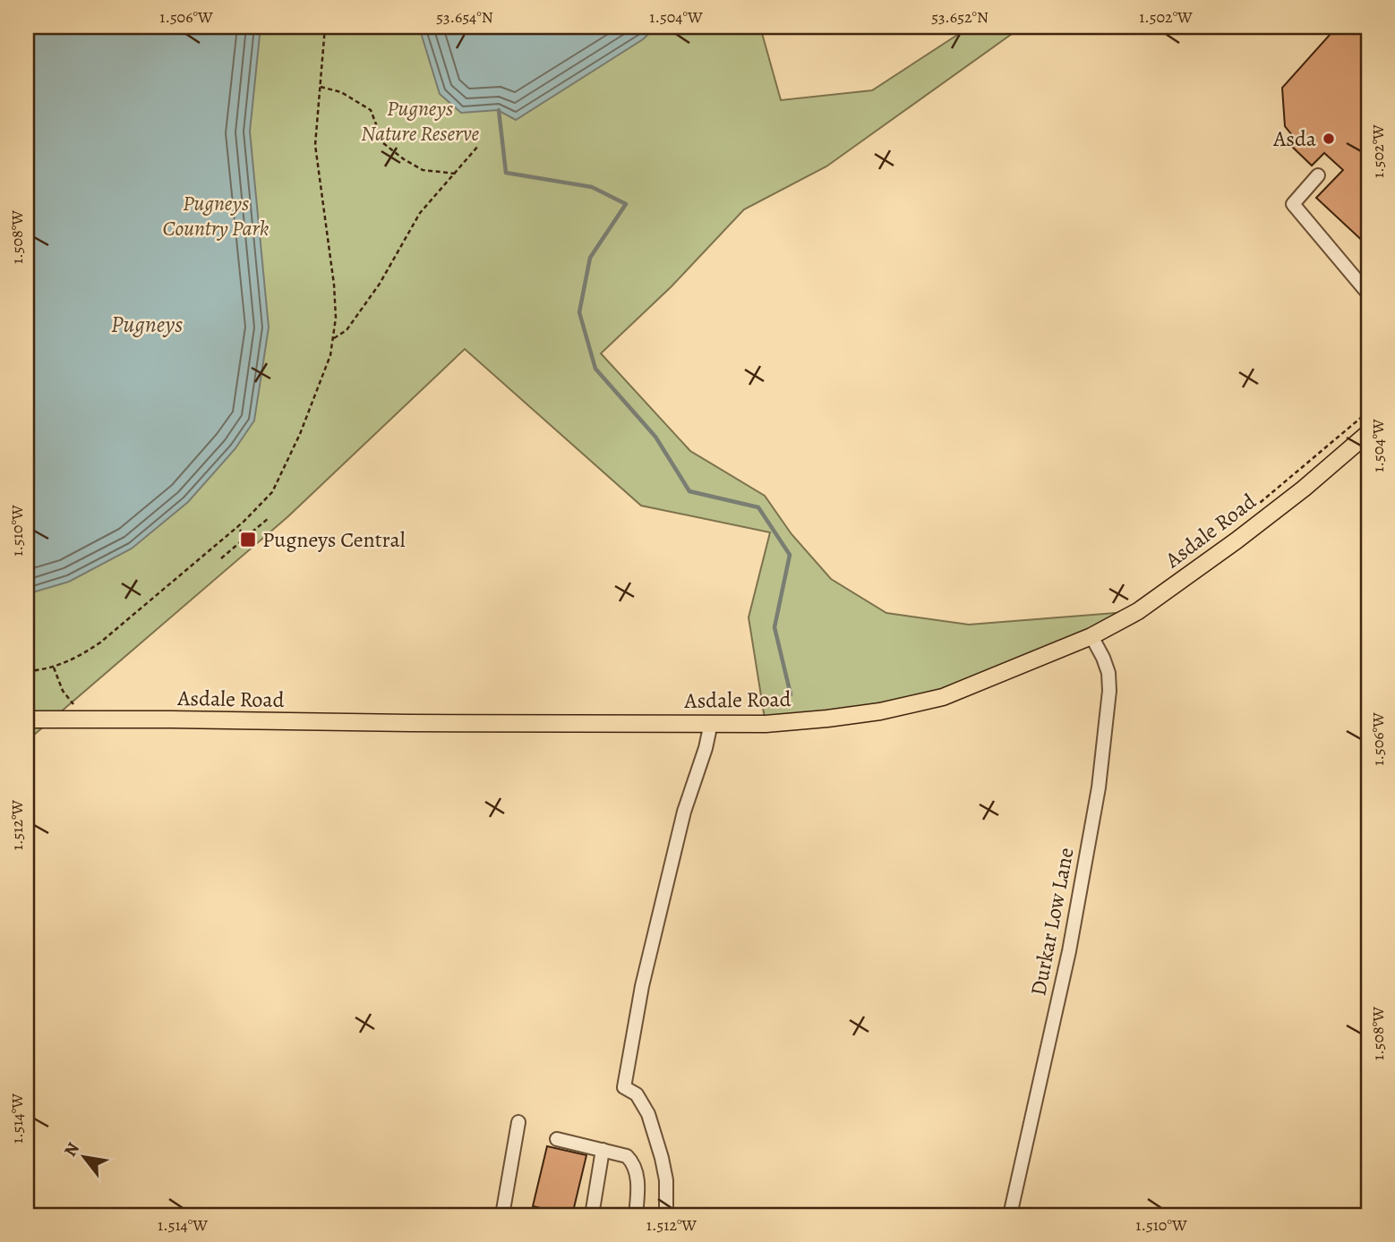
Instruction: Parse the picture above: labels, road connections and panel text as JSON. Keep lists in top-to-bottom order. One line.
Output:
{"streets":{"main road":["Asdale Road"],"street":["Durkar Low Lane"]},"crossings":[["Asdale Road","Durkar Low Lane"]],"water":["Pugneys"],"parks":["Pugneys Nature Reserve","Pugneys Country Park"],"places":{"other":["Asda"],"transit":["Pugneys Central"]},"north":"top left","coordinates":["1.506°W","53.654°N","1.504°W","53.652°N","1.502°W","1.508°W","1.510°W","1.512°W","1.514°W"]}
